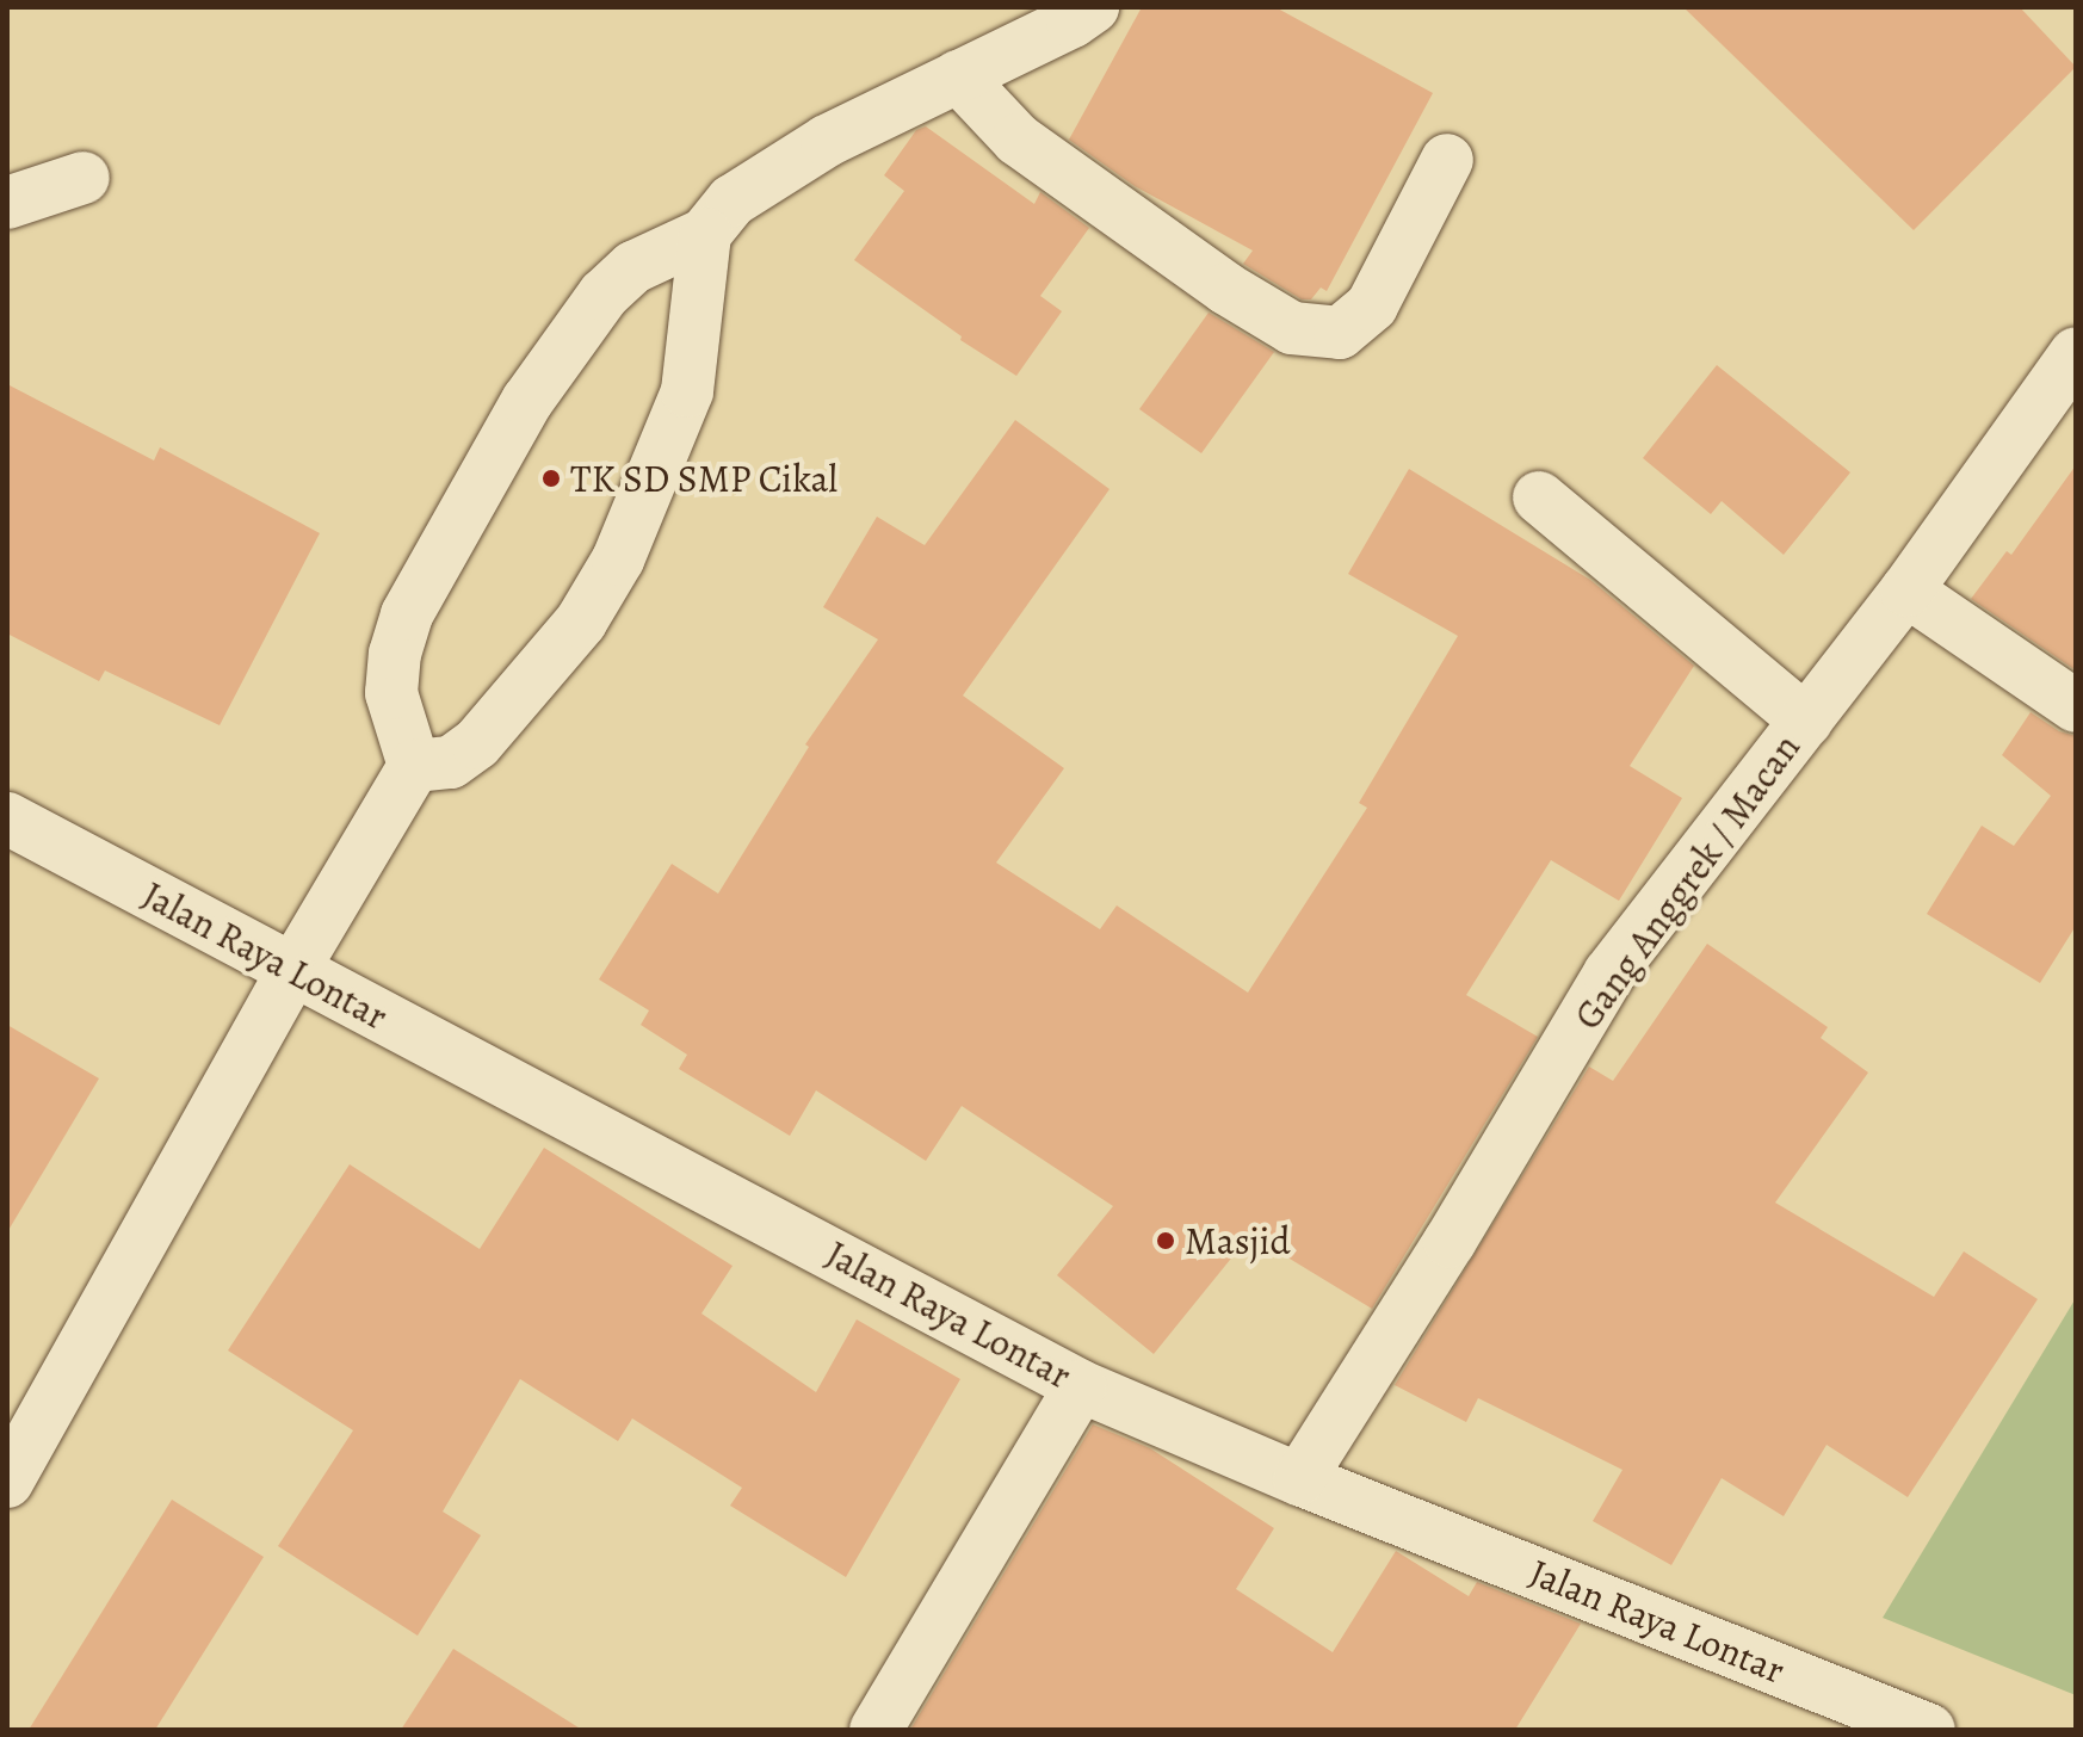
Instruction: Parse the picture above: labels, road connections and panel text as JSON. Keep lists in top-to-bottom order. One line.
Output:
{"streets":{"street":["Gang Anggrek / Macan","Jalan Raya Lontar"]},"crossings":[["Gang Anggrek / Macan","Jalan Raya Lontar"]],"places":["TK SD SMP Cikal","Masjid"]}
